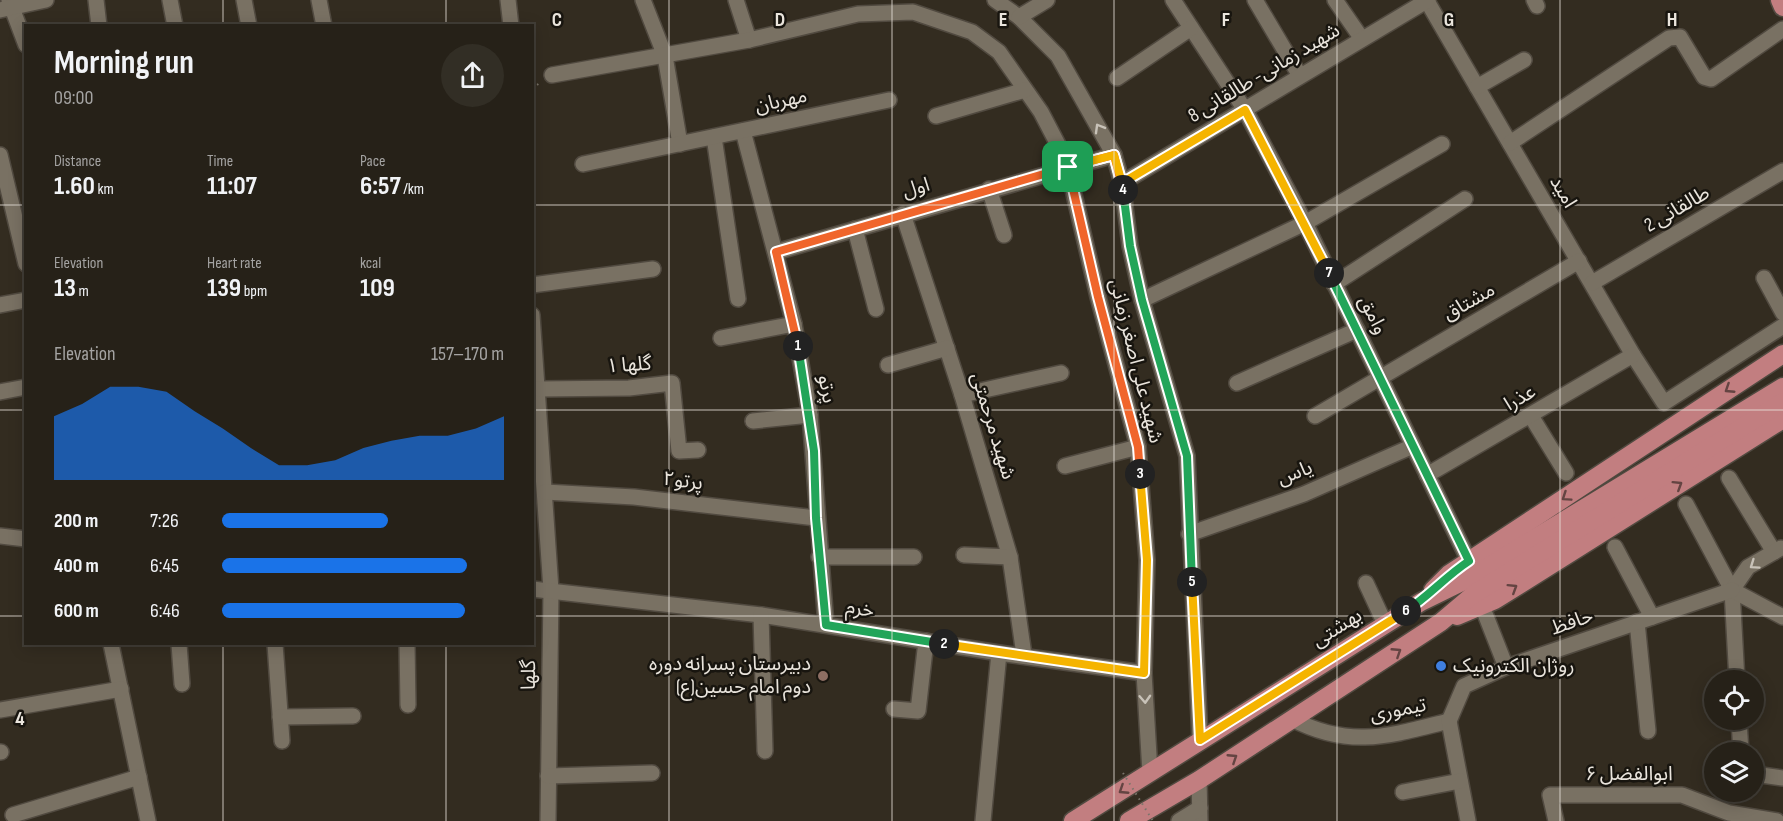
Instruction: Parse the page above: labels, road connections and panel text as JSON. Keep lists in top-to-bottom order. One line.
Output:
{"streets":{"main road":["بهشتی"],"street":["شهید زمانی- طالقانی 8","مهربان","اول","امید","طالقانی 2","مشتاق","وامق","شهید علی اصغر زمانی","گلها ۱","پرتو","عذرا","شهید مرحمتی","یاس","پرتو۲","خرم","حافظ","گلها","تیموری","ابوالفضل ۶"]},"crossings":[["شهید زمانی- طالقانی 8","امید"],["شهید زمانی- طالقانی 8","وامق"],["مهربان","پرتو"],["اول","شهید علی اصغر زمانی"],["اول","پرتو"],["اول","شهید مرحمتی"],["امید","طالقانی 2"],["امید","مشتاق"],["امید","عذرا"],["مشتاق","وامق"],["وامق","عذرا"],["وامق","یاس"],["شهید علی اصغر زمانی","خرم"],["شهید علی اصغر زمانی","بهشتی"],["گلها ۱","گلها"],["پرتو","پرتو۲"],["پرتو","خرم"],["شهید مرحمتی","خرم"],["پرتو۲","گلها"],["خرم","گلها"],["حافظ","تیموری"]],"places":["روژان الکترونیک","دبیرستان پسرانه دوره دوم امام حسین(ع)"],"page":{"heading":["Morning run","09:00"],"stats":[["Distance","1.60 km"],["Time","11:07"],["Pace","6:57 /km"],["Elevation","13 m"],["Heart rate","139 bpm"],["kcal","109"]],"pins":["4","7","1","3","5","6","2"],"chart":["Elevation","157–170 m"],"list":[{"name":"200 m","note":"7:26"},{"name":"400 m","note":"6:45"},{"name":"600 m","note":"6:46"}]},"grid":{"columns":["C","D","E","F","G","H"],"rows":["4"]}}
